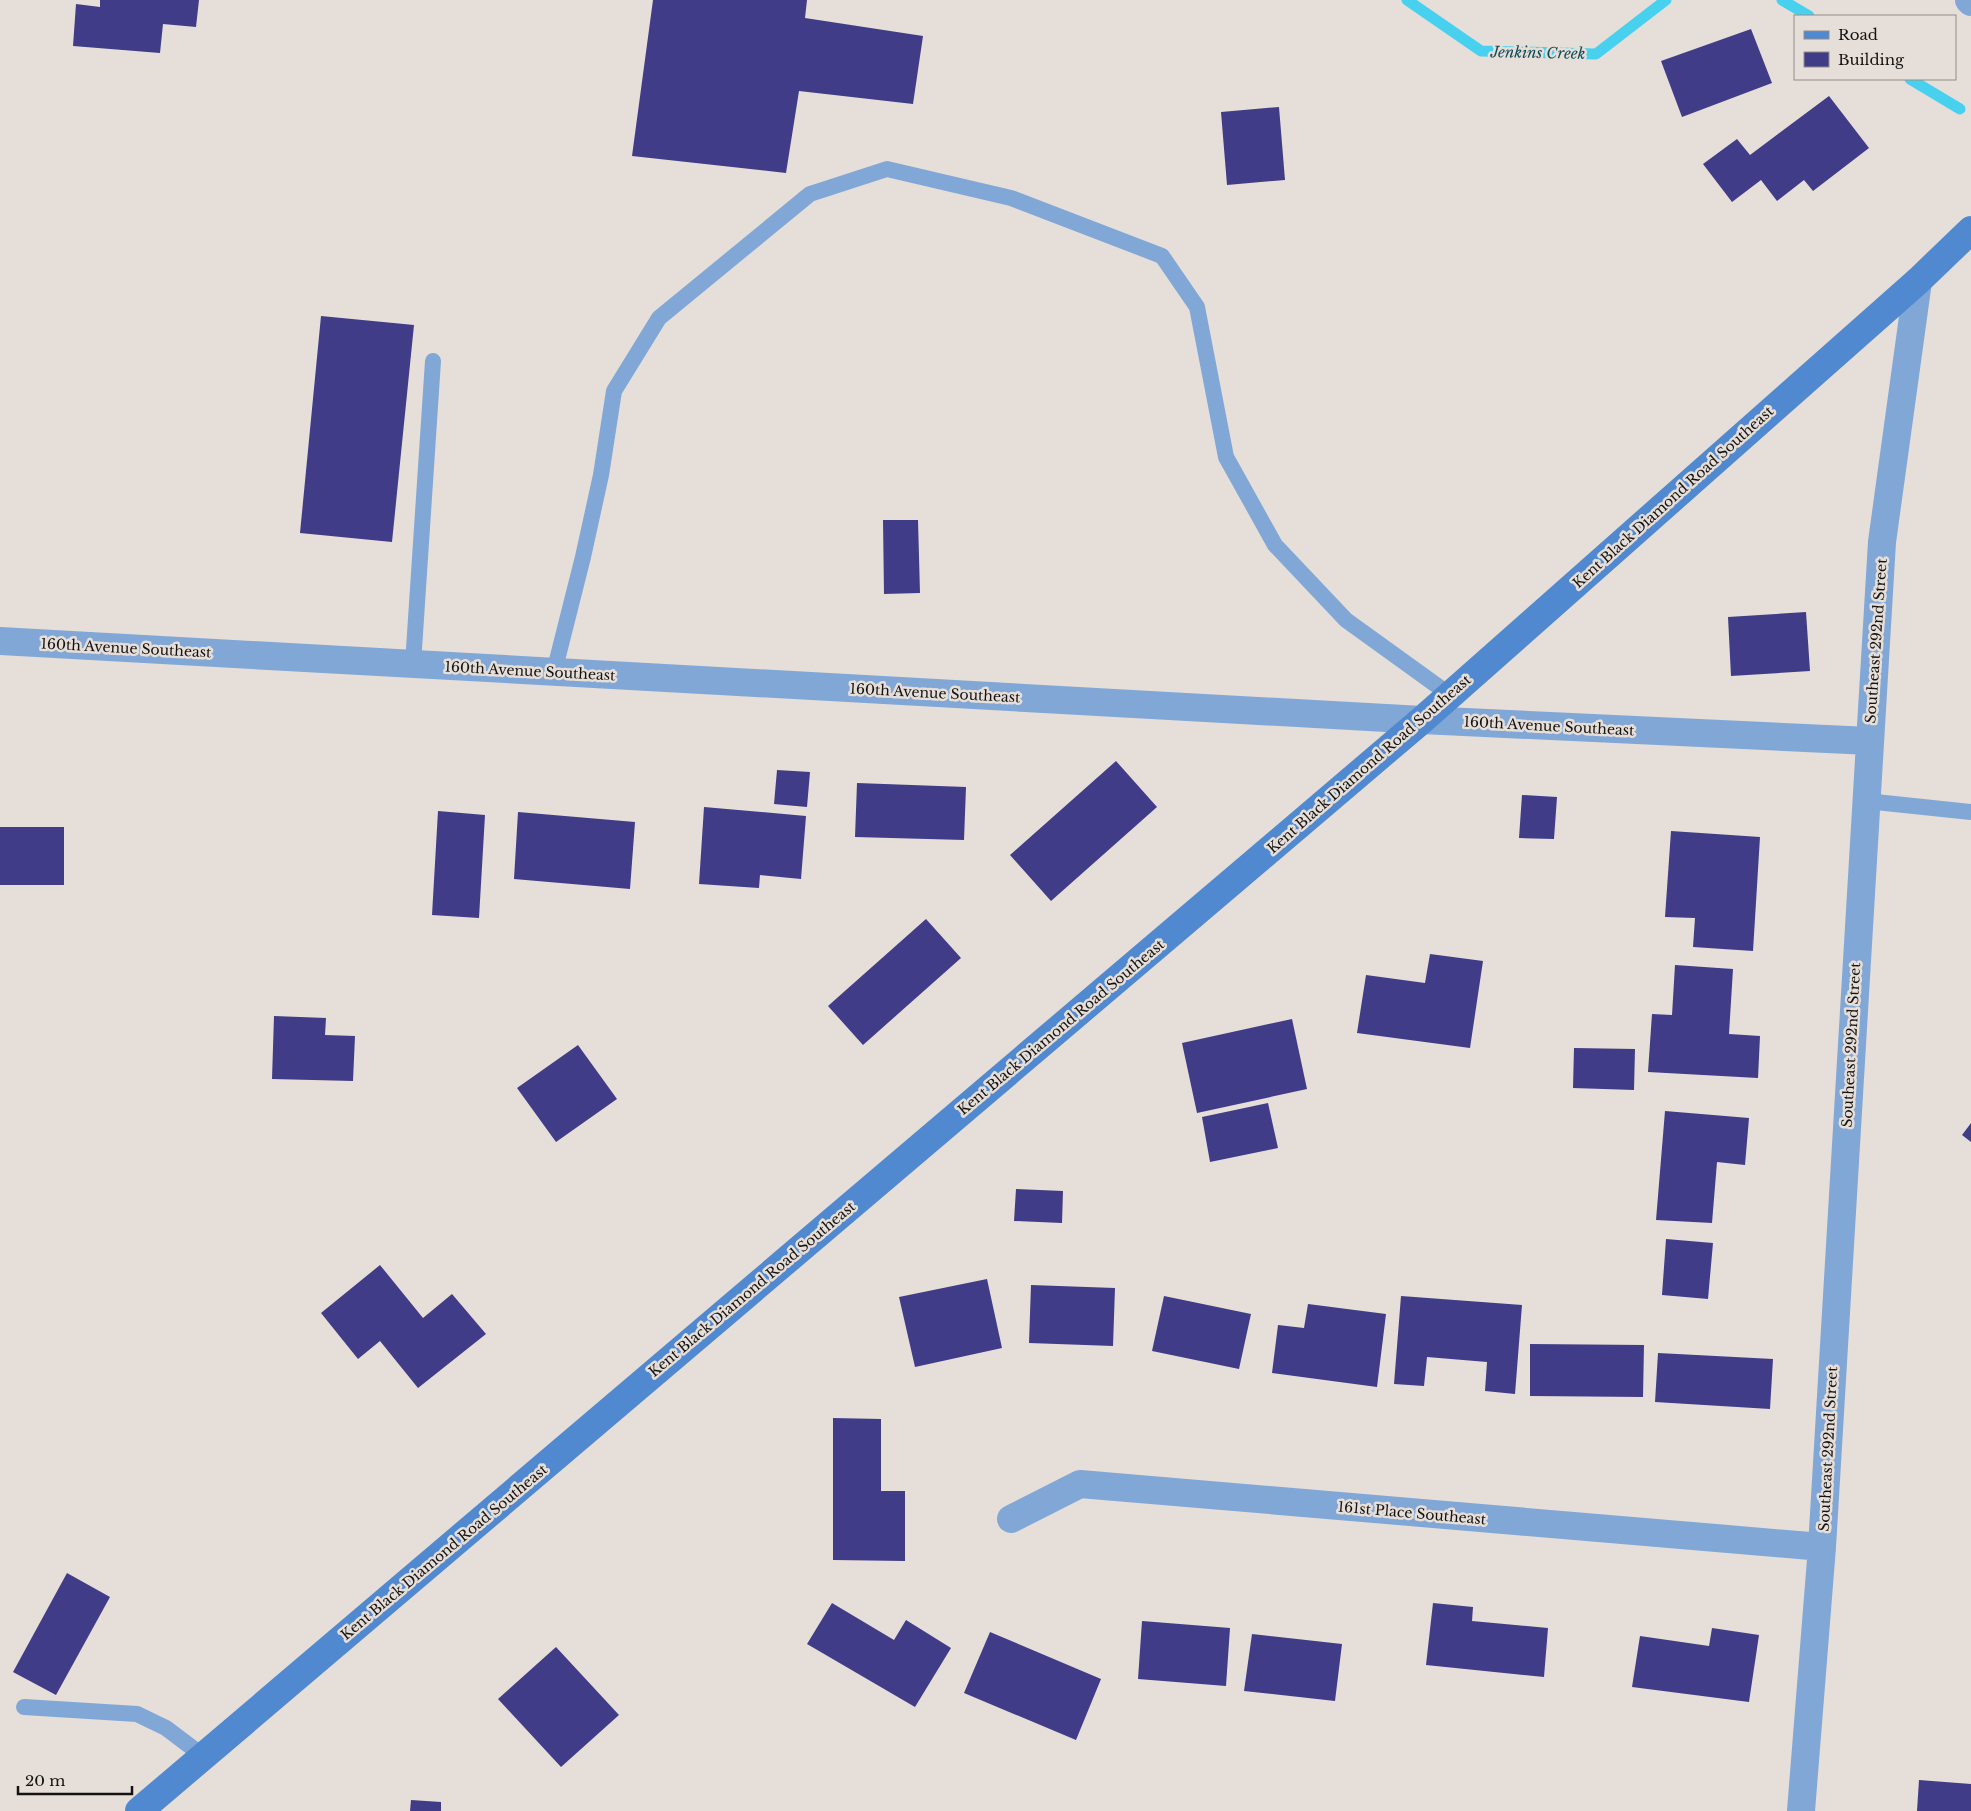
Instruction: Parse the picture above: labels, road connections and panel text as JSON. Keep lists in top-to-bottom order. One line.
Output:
{"streets":{"street":["Kent Black Diamond Road Southeast","Southeast 292nd Street","160th Avenue Southeast","161st Place Southeast"]},"crossings":[["Kent Black Diamond Road Southeast","Southeast 292nd Street"],["Kent Black Diamond Road Southeast","160th Avenue Southeast"],["Southeast 292nd Street","160th Avenue Southeast"],["Southeast 292nd Street","161st Place Southeast"]],"water":["Jenkins Creek"],"legend":["Road","Building"],"scale_bar":"20 m"}
